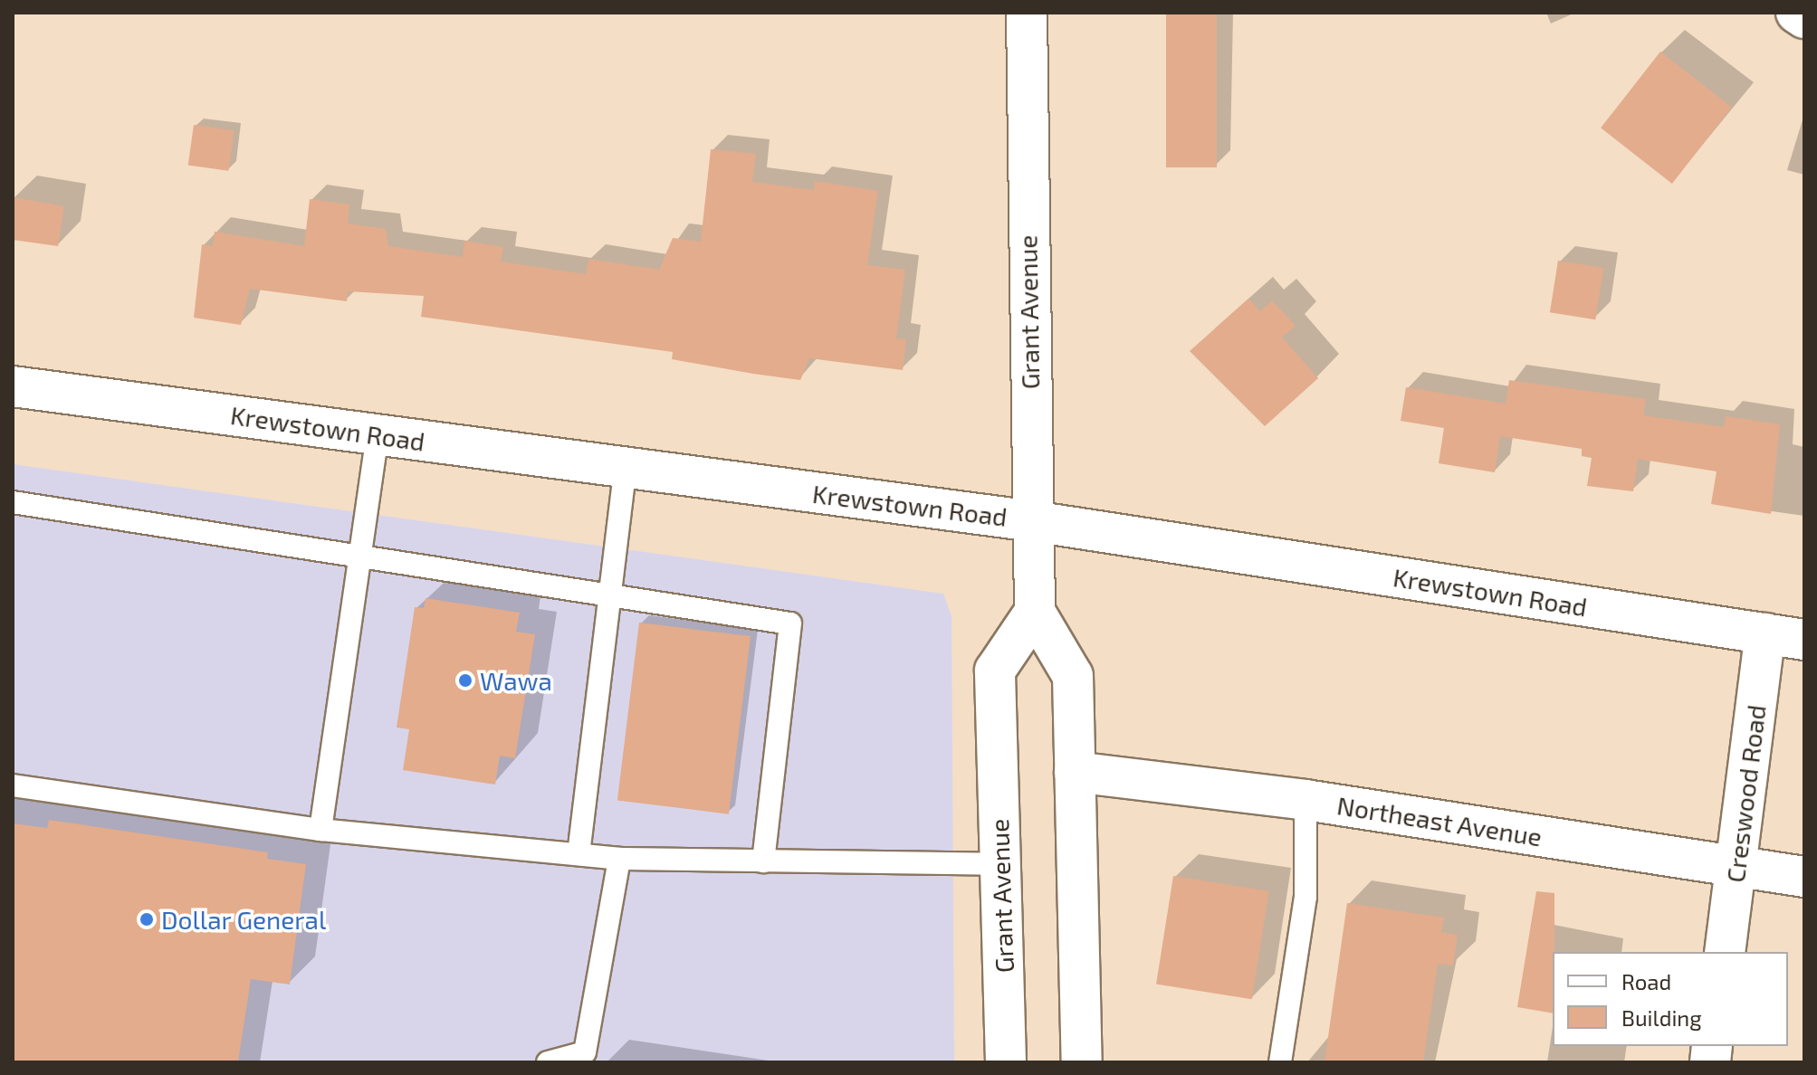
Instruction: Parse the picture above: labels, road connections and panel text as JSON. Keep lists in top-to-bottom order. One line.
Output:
{"streets":{"street":["Grant Avenue","Krewstown Road","Creswood Road","Northeast Avenue"]},"crossings":[["Grant Avenue","Krewstown Road"],["Grant Avenue","Northeast Avenue"],["Krewstown Road","Creswood Road"],["Creswood Road","Northeast Avenue"]],"places":["Wawa","Dollar General"],"legend":["Road","Building"]}
